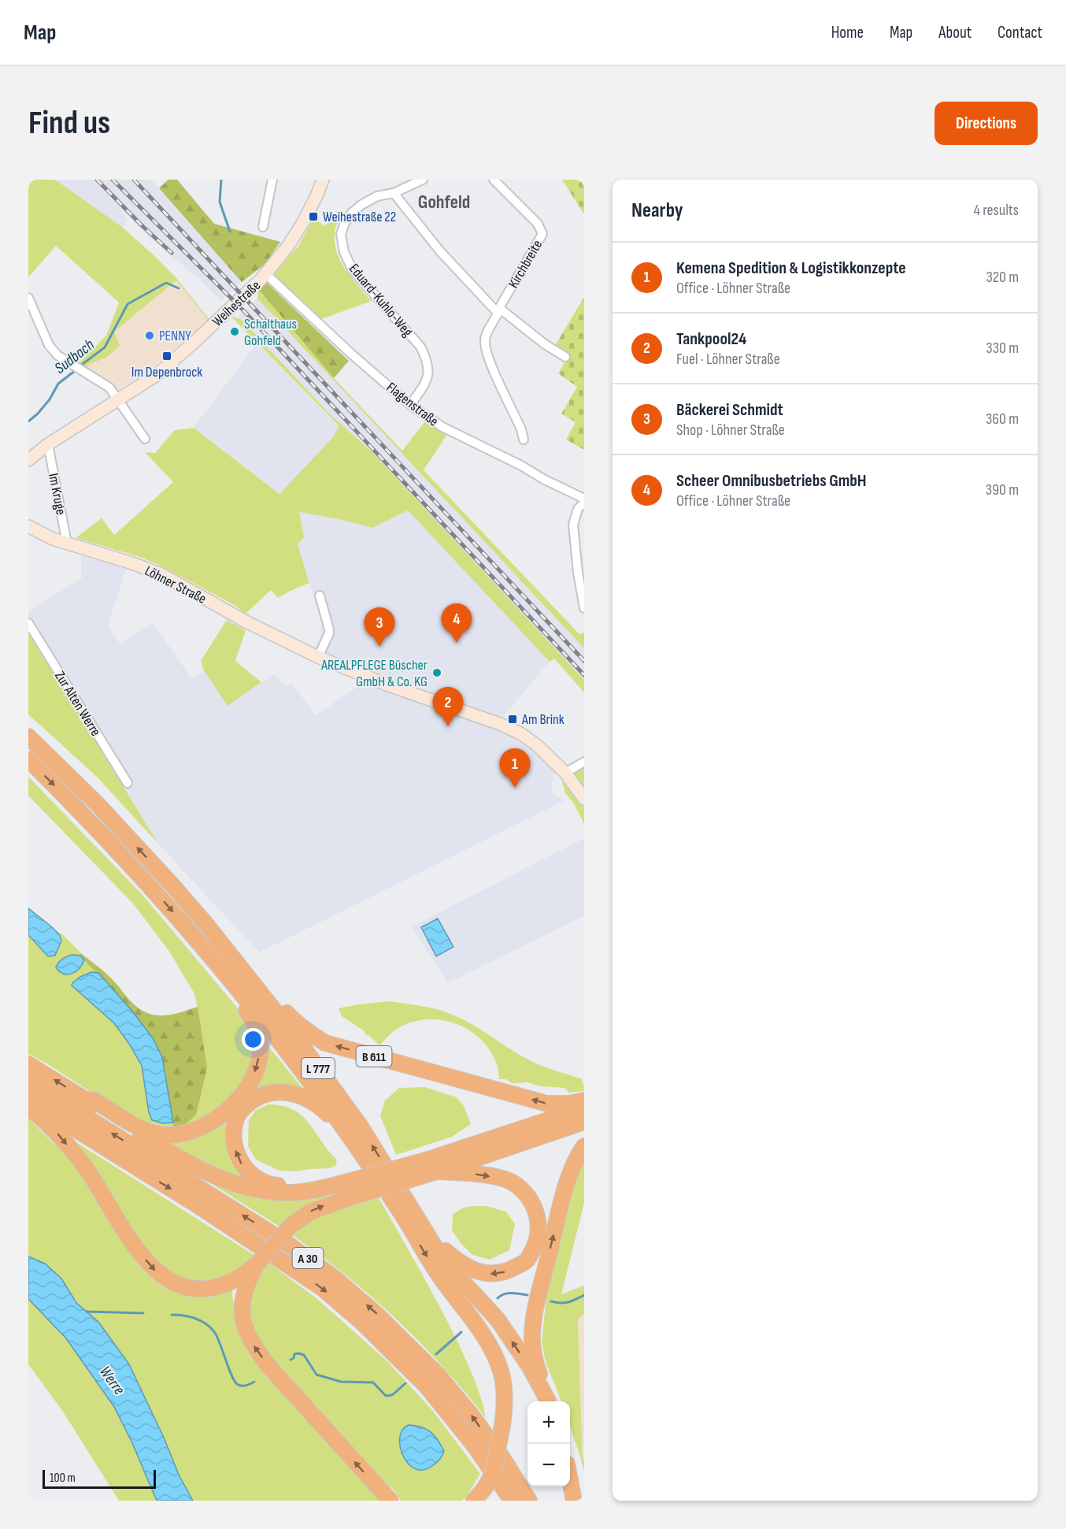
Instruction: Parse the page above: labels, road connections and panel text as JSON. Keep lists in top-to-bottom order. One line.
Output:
{"streets":{"highway":["B 611","L 777","A 30"],"main road":["Weihestraße","Löhner Straße"],"street":["Kirchbreite","Eduard-Kuhlo-Weg","Flagenstraße","Im Kruge","Zur Alten Werre"]},"crossings":[["Eduard-Kuhlo-Weg","Flagenstraße"],["Weihestraße","Flagenstraße"],["Weihestraße","Im Kruge"],["Im Kruge","Löhner Straße"],["B 611","L 777"]],"districts":["Gohfeld"],"water":["Sudbach","Werre"],"places":{"transit":["Weihestraße 22","Im Depenbrock","Am Brink"],"other":["Schalthaus Gohfeld","PENNY","AREALPFLEGE Büscher GmbH & Co. KG"]},"scale_bar":"100 m","page":{"header":"Map","nav":["Home","Map","About","Contact"],"buttons":"Directions","title":"Find us","heading":["Nearby","4 results"],"list":[{"mark":"1","name":"Kemena Spedition & Logistikkonzepte","note":"Office · Löhner Straße","value":"320 m"},{"mark":"2","name":"Tankpool24","note":"Fuel · Löhner Straße","value":"330 m"},{"mark":"3","name":"Bäckerei Schmidt","note":"Shop · Löhner Straße","value":"360 m"},{"mark":"4","name":"Scheer Omnibusbetriebs GmbH","note":"Office · Löhner Straße","value":"390 m"}],"pins":["4","3","2","1"],"map_buttons":["+","−"],"scale":"100 m"}}
